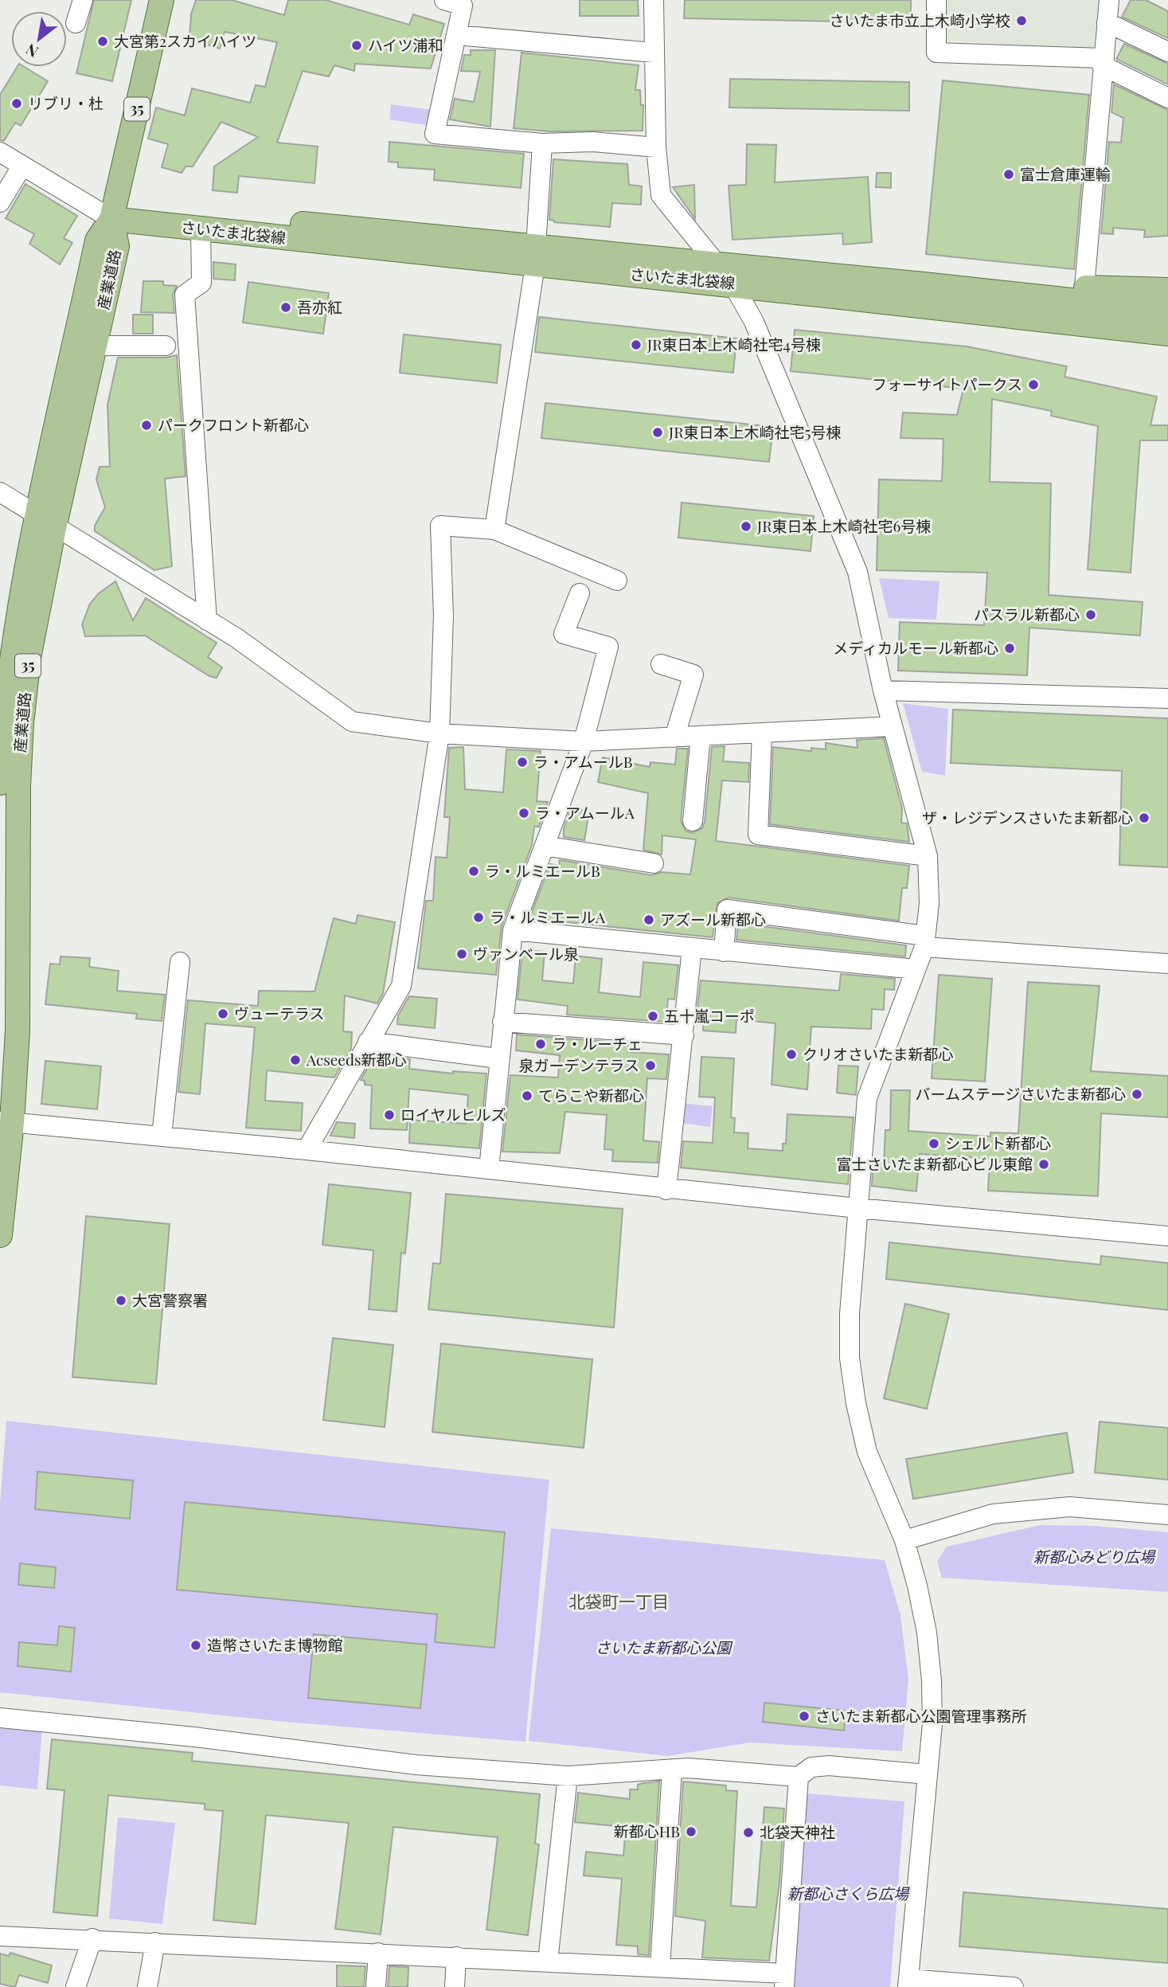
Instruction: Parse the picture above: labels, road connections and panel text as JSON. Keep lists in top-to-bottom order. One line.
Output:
{"streets":{"main road":["35","さいたま北袋線","産業道路"]},"crossings":[["さいたま北袋線","産業道路"]],"districts":["北袋町一丁目"],"parks":["新都心みどり広場","さいたま新都心公園","新都心さくら広場"],"places":["さいたま市立上木崎小学校","大宮第2スカイハイツ","ハイツ浦和","リブリ・杜","富士倉庫運輸","吾亦紅","JR東日本上木崎社宅4号棟","フォーサイトパークス","パークフロント新都心","JR東日本上木崎社宅5号棟","JR東日本上木崎社宅6号棟","パスラル新都心","メディカルモール新都心","ラ・アムールB","ラ・アムールA","ザ・レジデンスさいたま新都心","ラ・ルミエールB","ラ・ルミエールA","アズール新都心","ヴァンベール泉","ヴューテラス","五十嵐コーポ","ラ・ルーチェ","クリオさいたま新都心","Acseeds新都心","泉ガーデンテラス","バームステージさいたま新都心","てらこや新都心","ロイヤルヒルズ","シェルト新都心","富士さいたま新都心ビル東館","大宮警察署","造幣さいたま博物館","さいたま新都心公園管理事務所","新都心HB","北袋天神社"],"north":"bottom left"}
